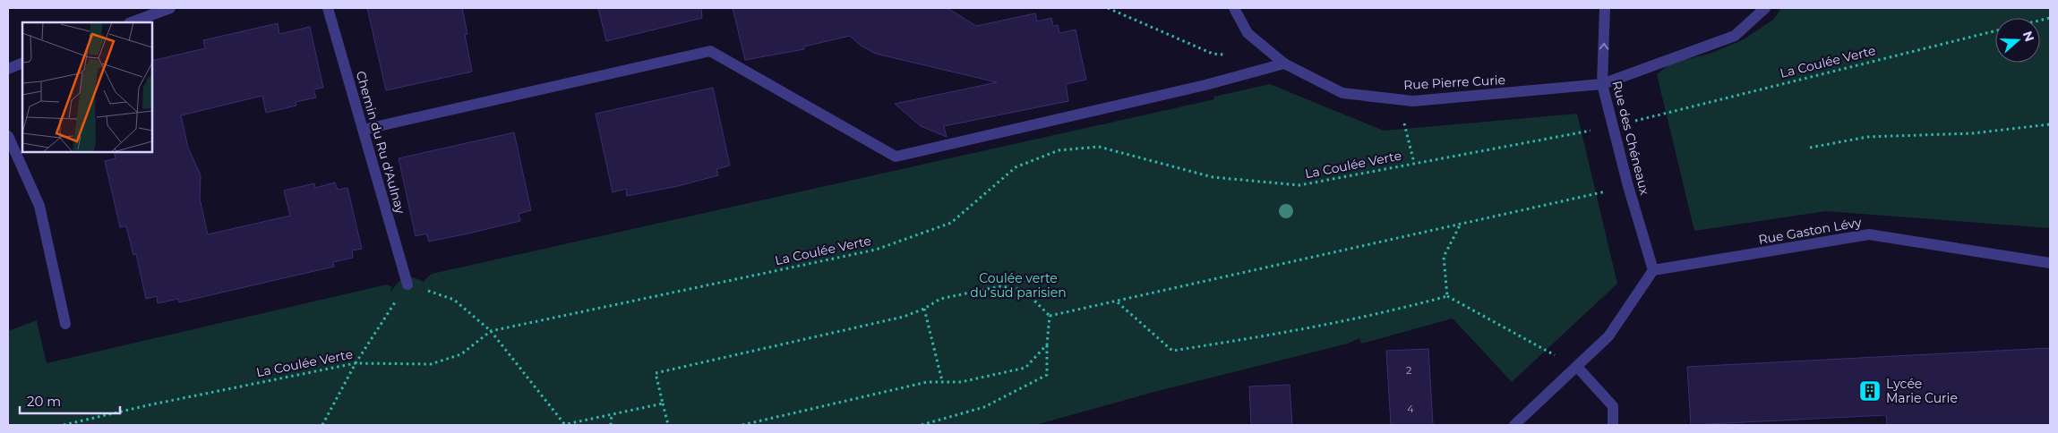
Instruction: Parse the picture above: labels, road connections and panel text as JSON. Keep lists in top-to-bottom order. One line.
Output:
{"streets":{"street":["Rue Pierre Curie","Rue des Chéneaux","Chemin du Ru d'Aulnay","Rue Gaston Lévy"],"path":["La Coulée Verte"]},"crossings":[["Rue Pierre Curie","Rue des Chéneaux"],["Rue des Chéneaux","Rue Gaston Lévy"]],"parks":["Coulée verte du sud parisien"],"places":{"building":["Lycée Marie Curie"]},"house_numbers":["2","4"],"scale_bar":"20 m","north":"right"}
